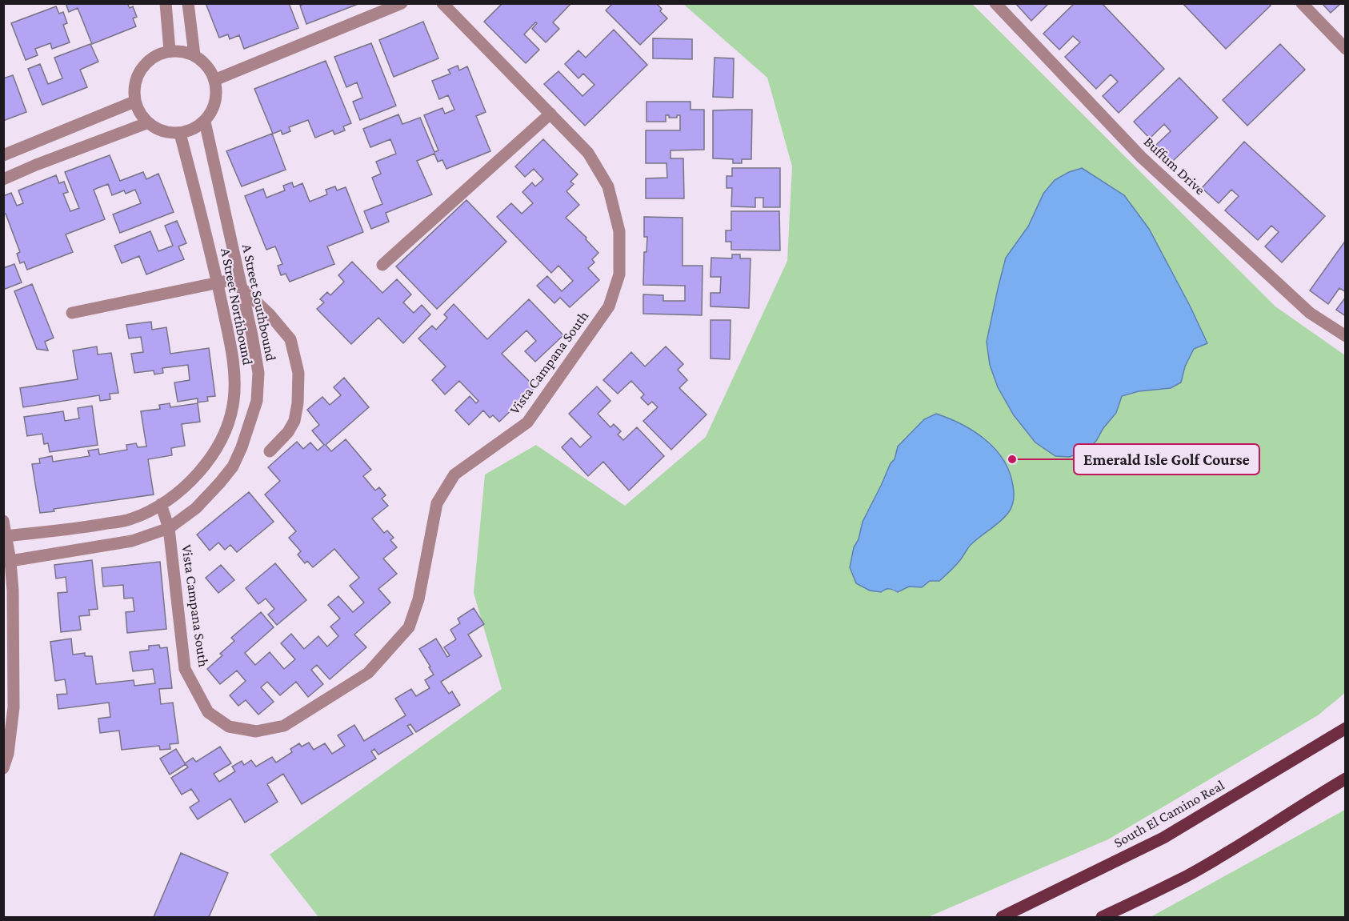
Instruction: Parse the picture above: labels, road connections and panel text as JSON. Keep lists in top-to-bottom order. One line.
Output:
{"streets":{"main road":["South El Camino Real"],"street":["Buffum Drive","A Street Southbound","A Street Northbound","Vista Campana South"]},"crossings":[["A Street Southbound","A Street Northbound"],["A Street Southbound","Vista Campana South"],["A Street Northbound","Vista Campana South"]],"places":["Emerald Isle Golf Course"]}
